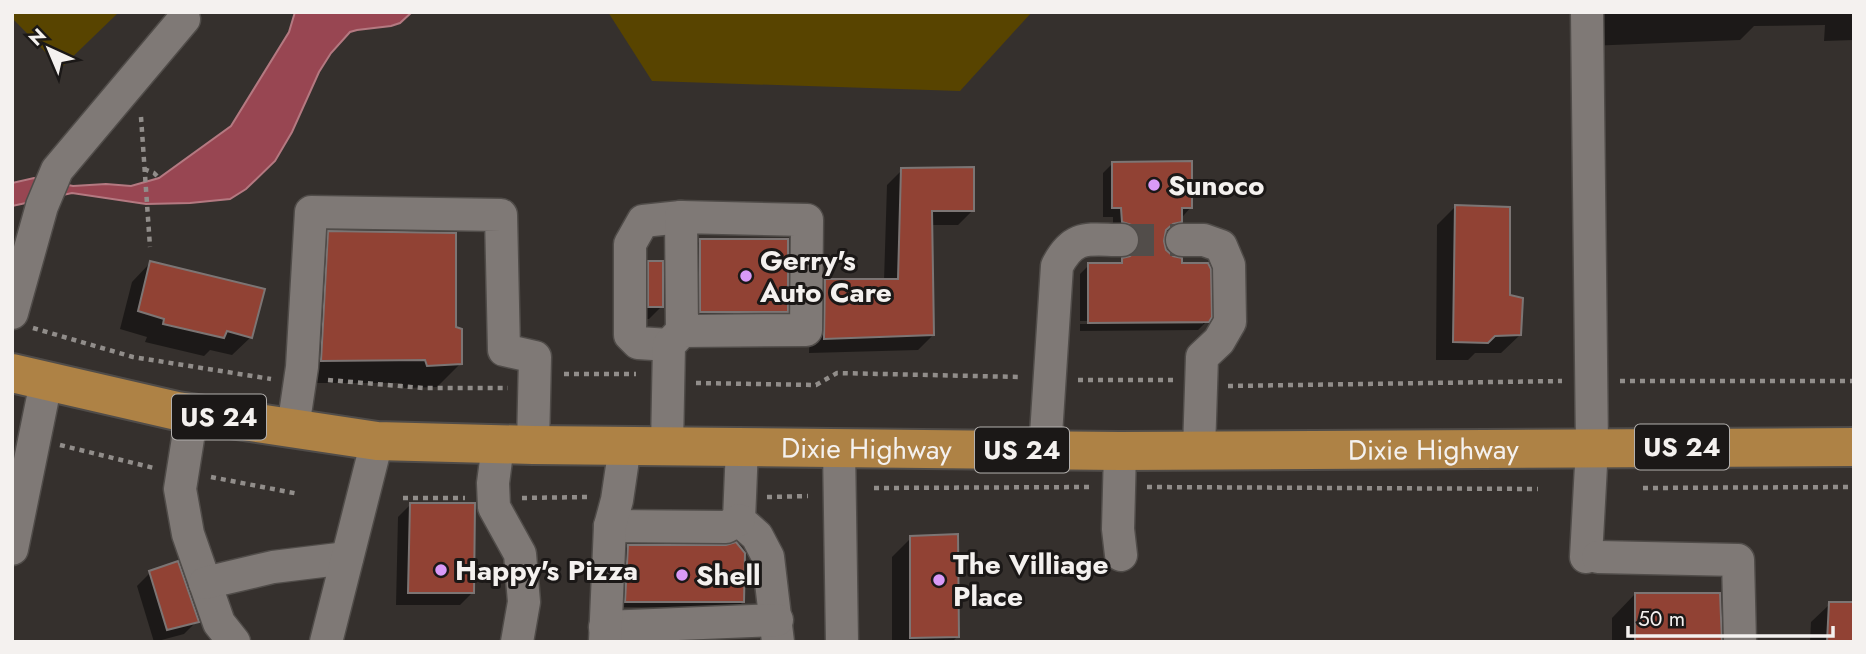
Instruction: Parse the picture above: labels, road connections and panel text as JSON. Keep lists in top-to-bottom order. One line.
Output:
{"streets":{"main road":["US 24","Dixie Highway"]},"places":["Sunoco","Gerry's Auto Care","Happy's Pizza","Shell","The Villiage Place"],"scale_bar":"50 m","north":"top left"}
